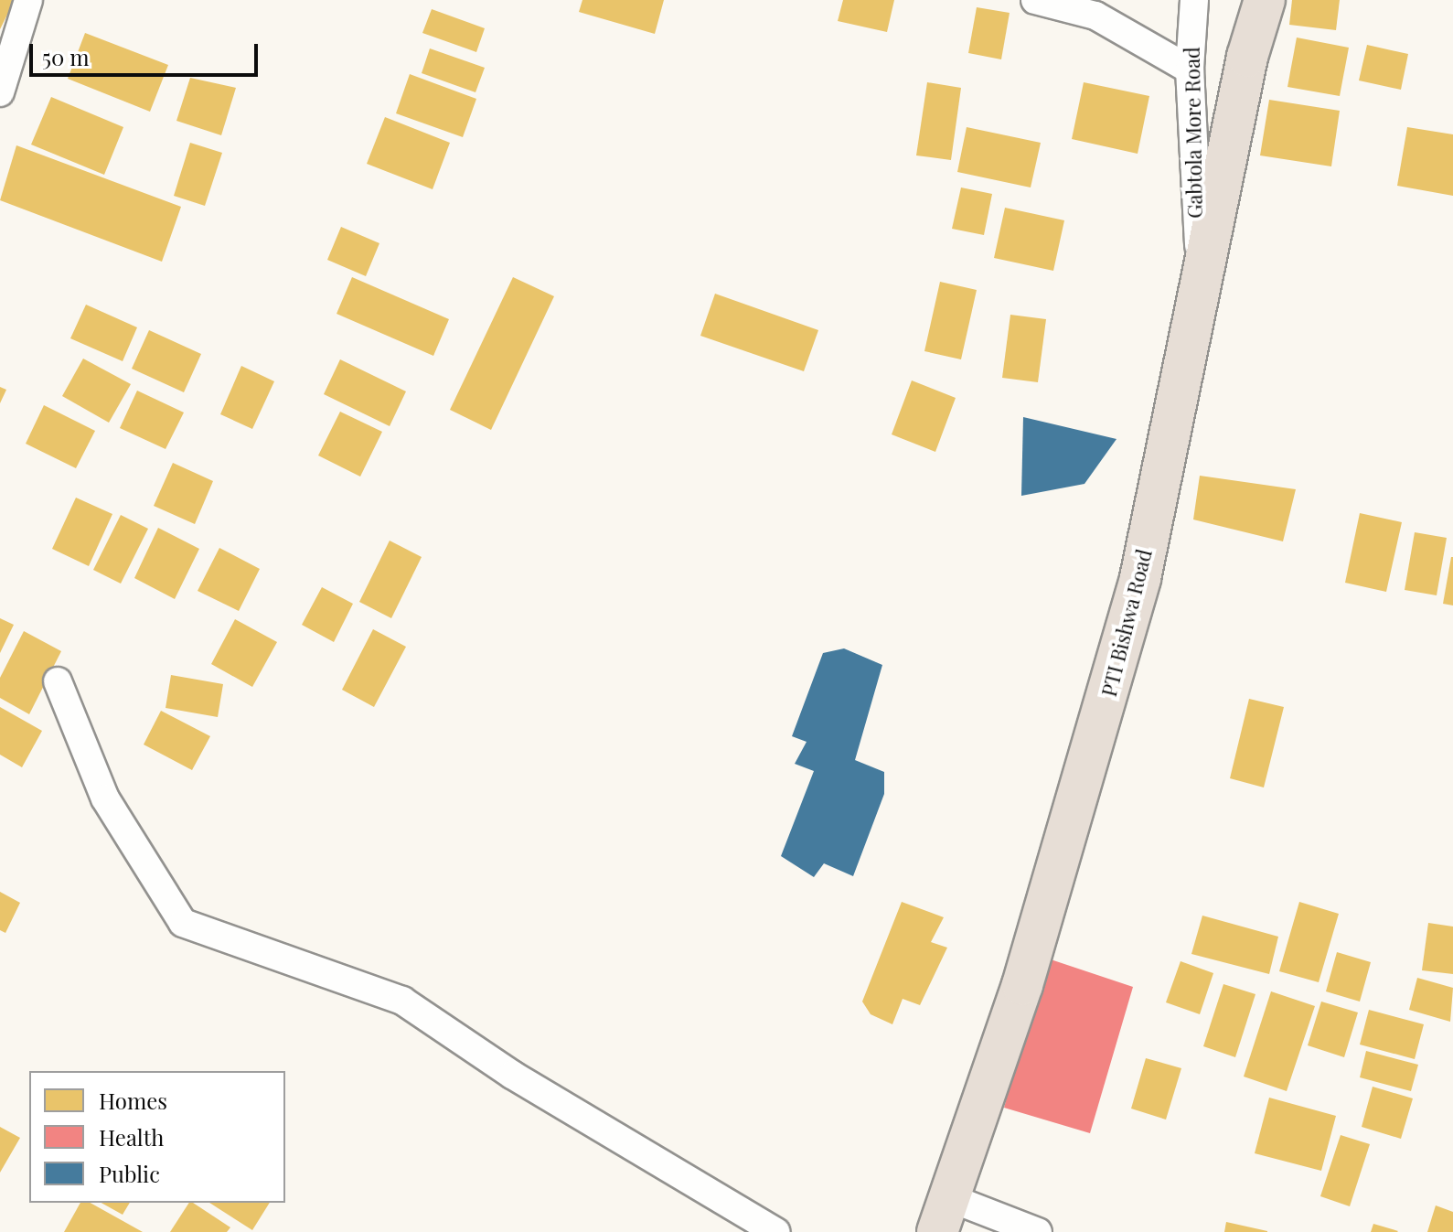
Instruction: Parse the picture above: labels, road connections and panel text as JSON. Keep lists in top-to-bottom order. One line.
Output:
{"streets":{"highway":["PTI Bishwa Road"],"street":["Gabtola More Road"]},"crossings":[["Gabtola More Road","PTI Bishwa Road"]],"legend":["Homes","Health","Public"],"scale_bar":"50 m"}
